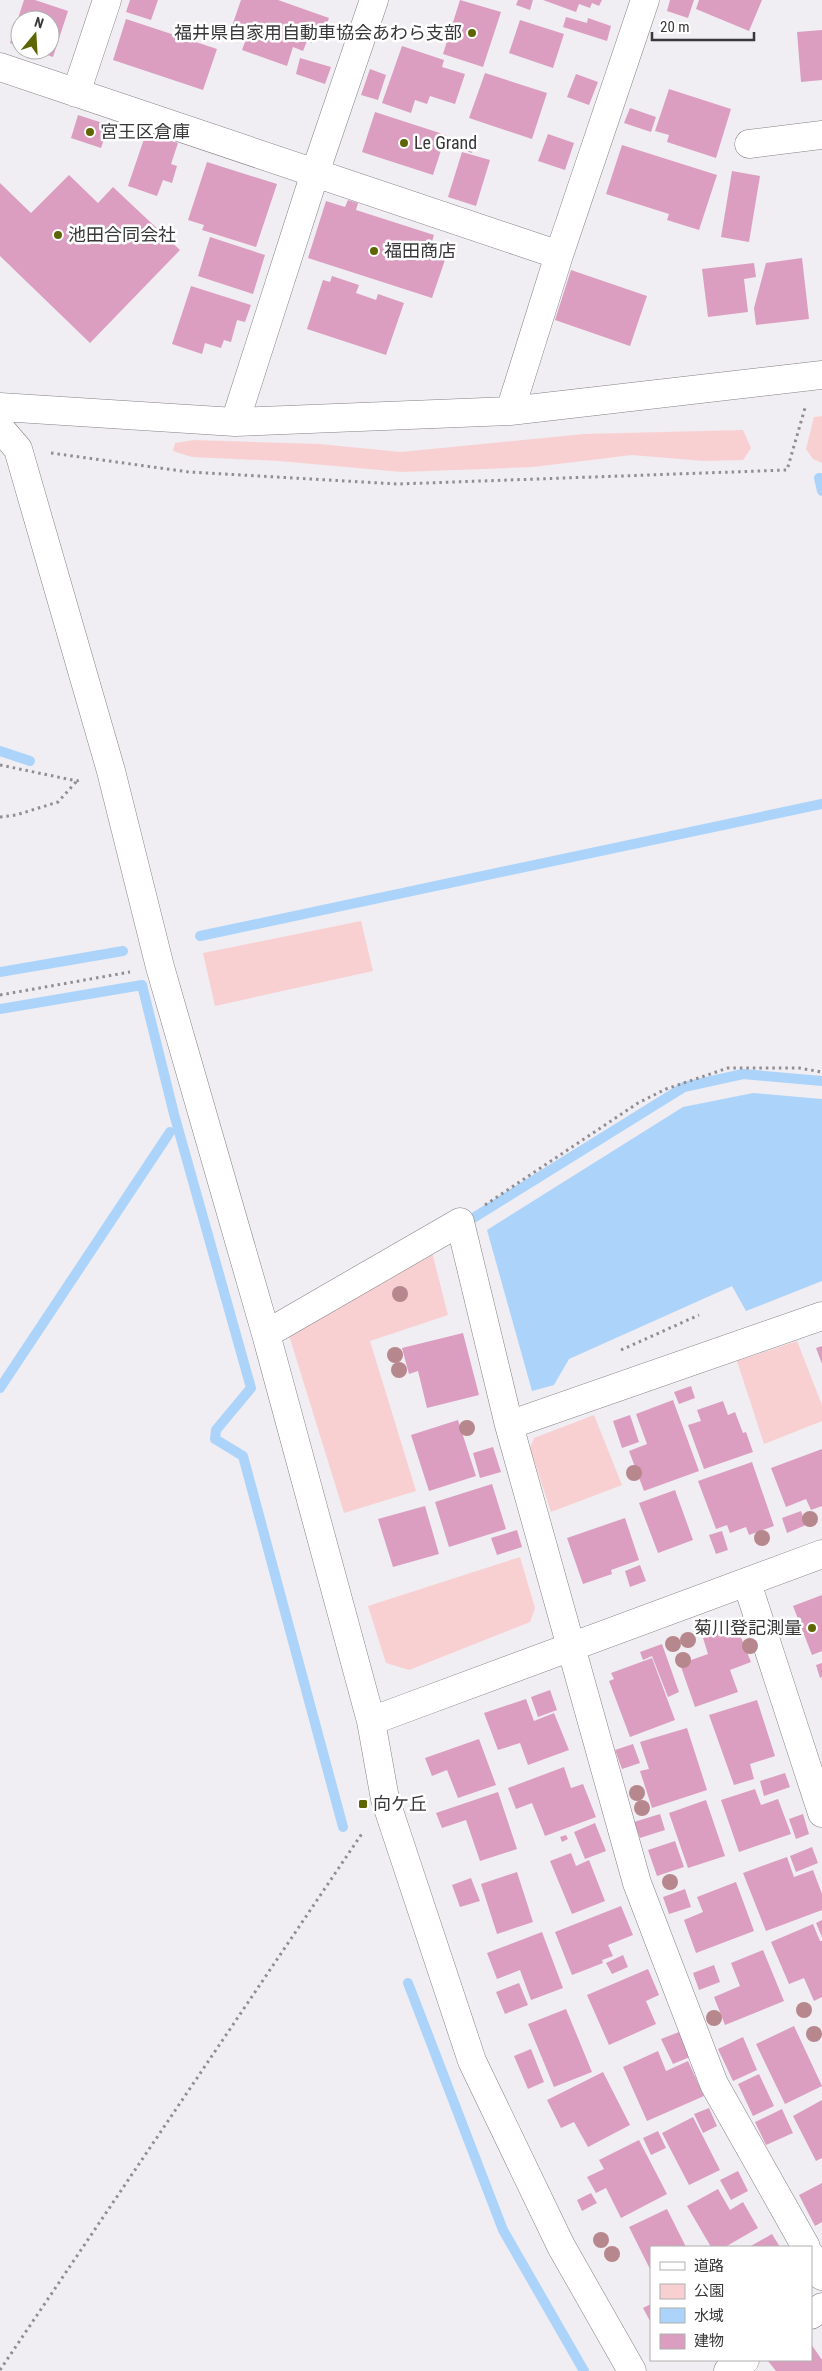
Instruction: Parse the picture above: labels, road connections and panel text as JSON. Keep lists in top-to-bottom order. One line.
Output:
{"places":{"other":["福井県自家用自動車協会あわら支部","宮王区倉庫","Le Grand","池田合同会社","福田商店","菊川登記測量"],"transit":["向ケ丘"]},"legend":["道路","公園","水域","建物"],"scale_bar":"20 m","north":"top"}
